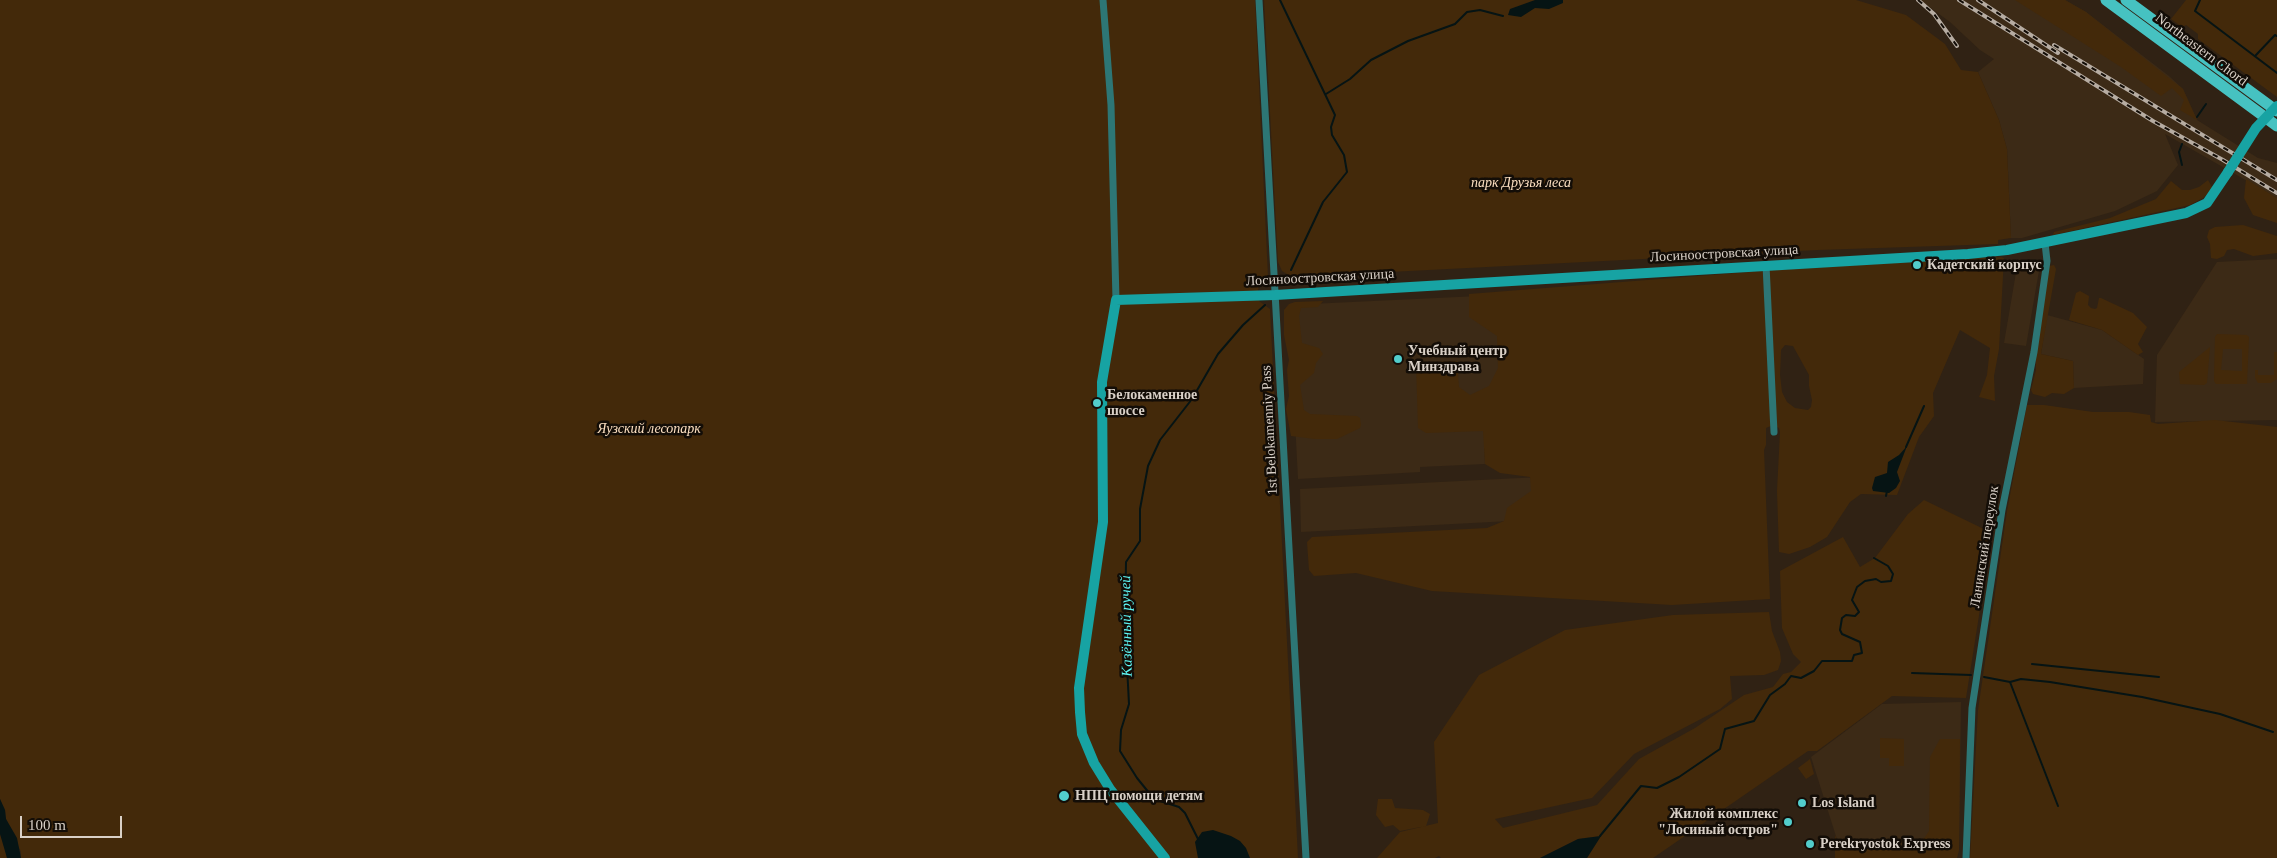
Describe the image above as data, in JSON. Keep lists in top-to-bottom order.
{
  "streets": {
    "main road": ["Northeastern Chord"],
    "street": ["Лосиноостровская улица", "1st Belokamenniy Pass", "Ланинский переулок"]
  },
  "crossings": [
    ["Лосиноостровская улица", "1st Belokamenniy Pass"],
    ["Лосиноостровская улица", "Ланинский переулок"]
  ],
  "water": ["Казённый ручей"],
  "parks": ["парк Друзья леса", "Яузский лесопарк"],
  "places": [
    "Кадетский корпус",
    "Учебный центр Минздрава",
    "Белокаменное шоссе",
    "НПЦ помощи детям",
    "Los Island",
    "Жилой комплекс \"Лосиный остров\"",
    "Perekryostok Express"
  ],
  "scale_bar": "100 m"
}
